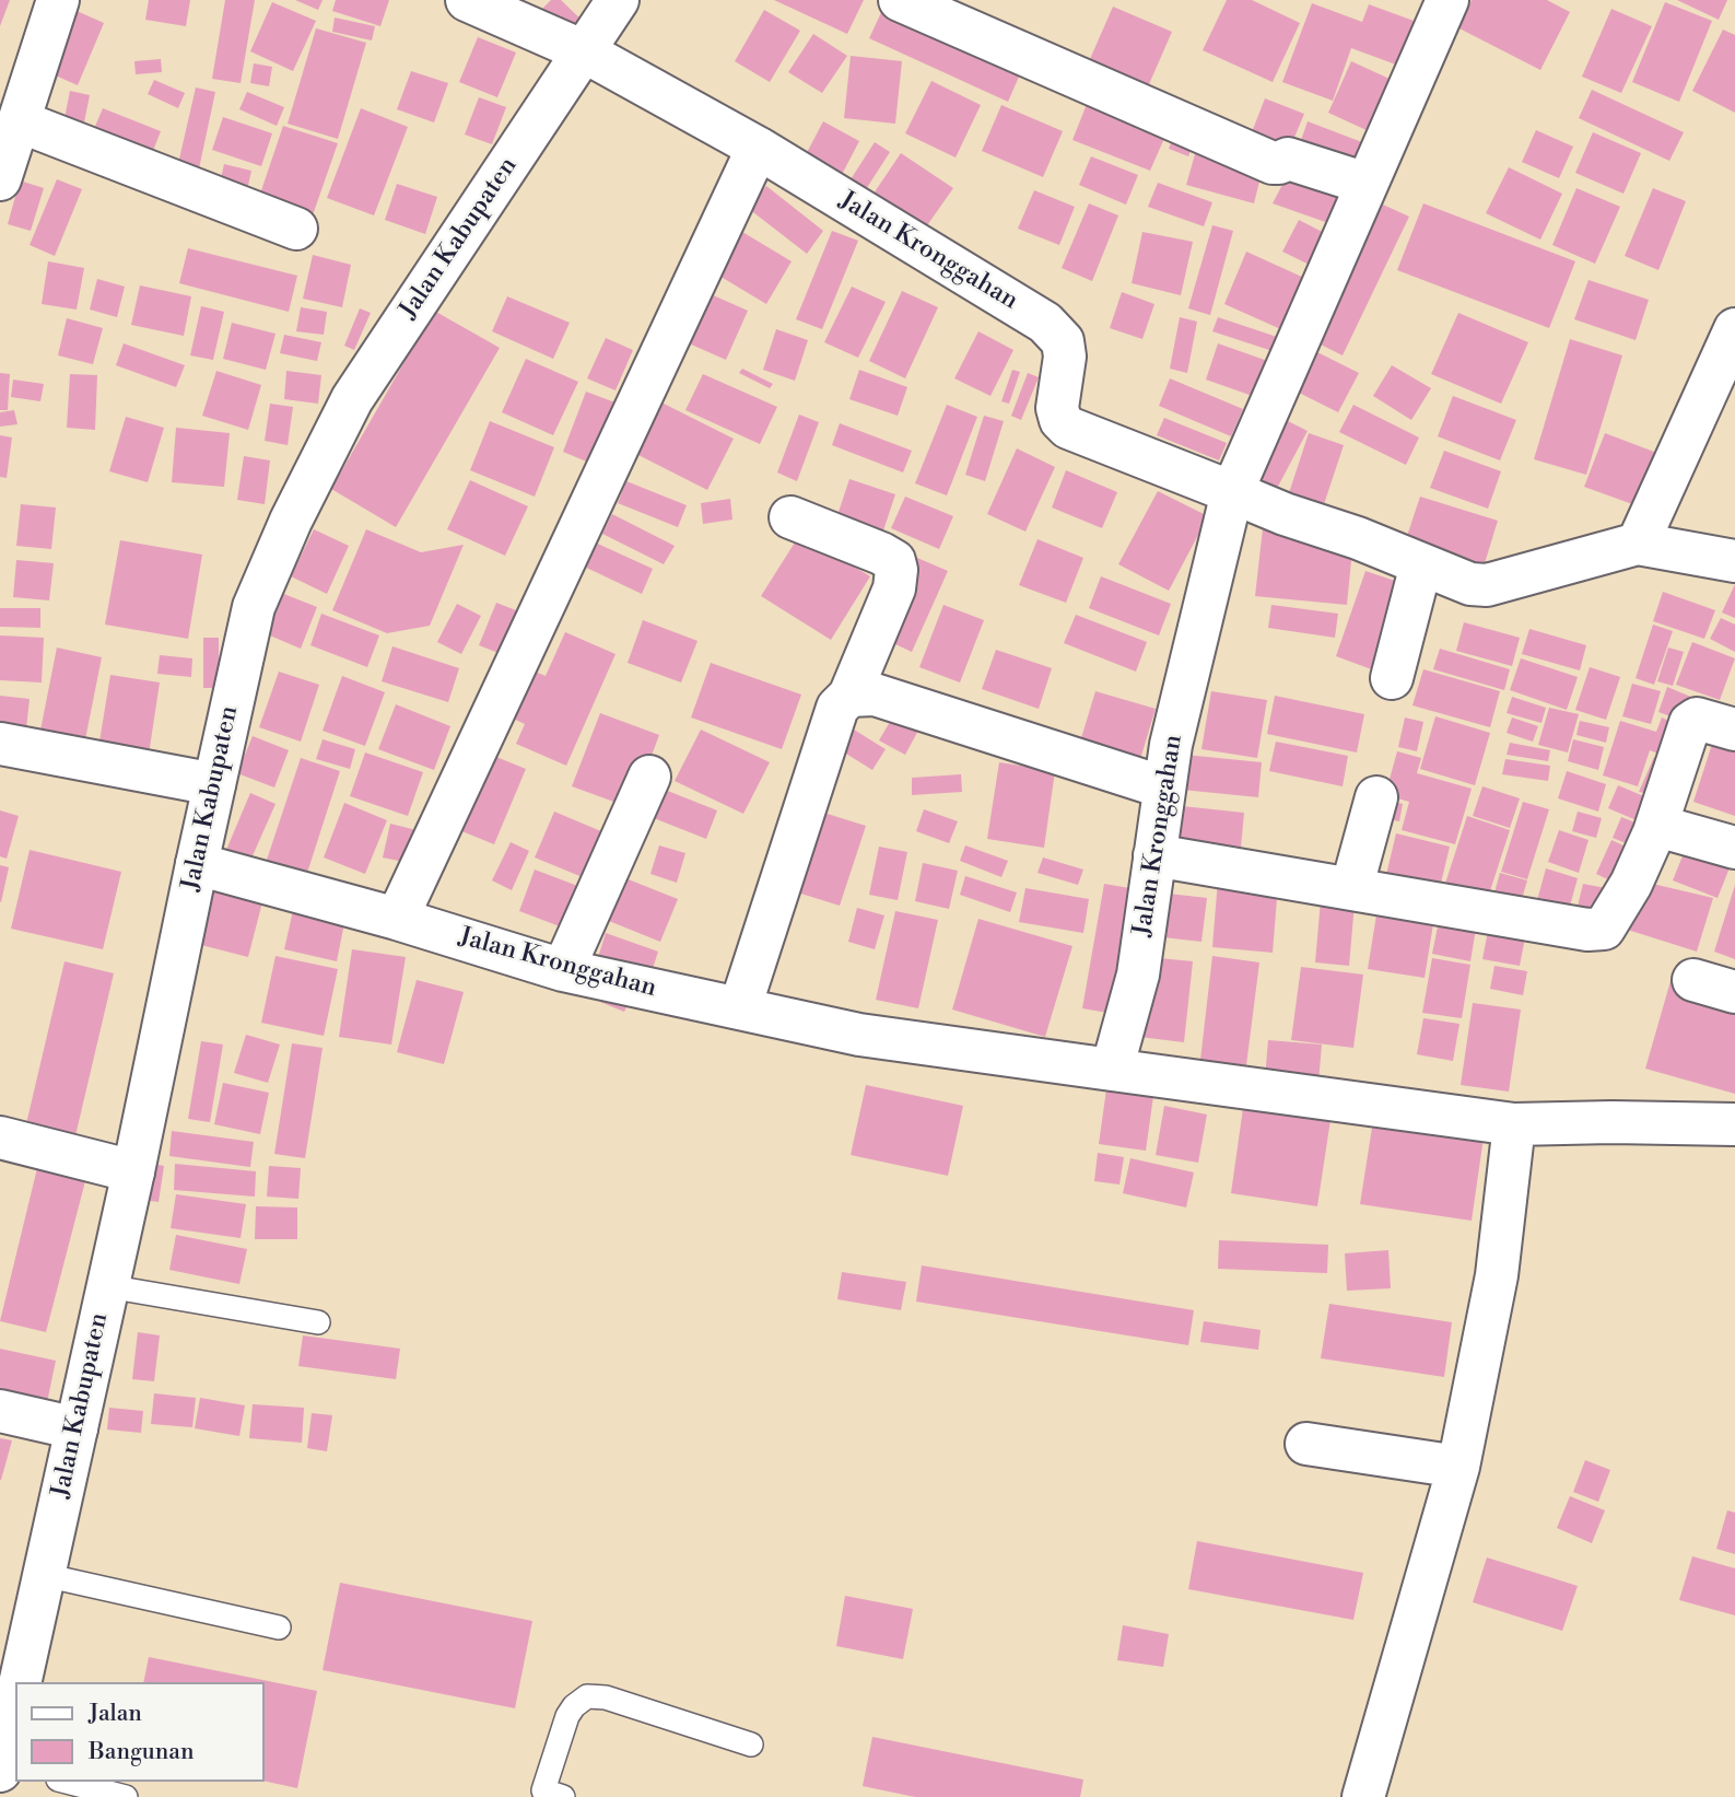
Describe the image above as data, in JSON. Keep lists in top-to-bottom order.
{
  "streets": {
    "street": ["Jalan Kabupaten", "Jalan Kronggahan"]
  },
  "crossings": [
    ["Jalan Kabupaten", "Jalan Kronggahan"]
  ],
  "legend": ["Jalan", "Bangunan"]
}
